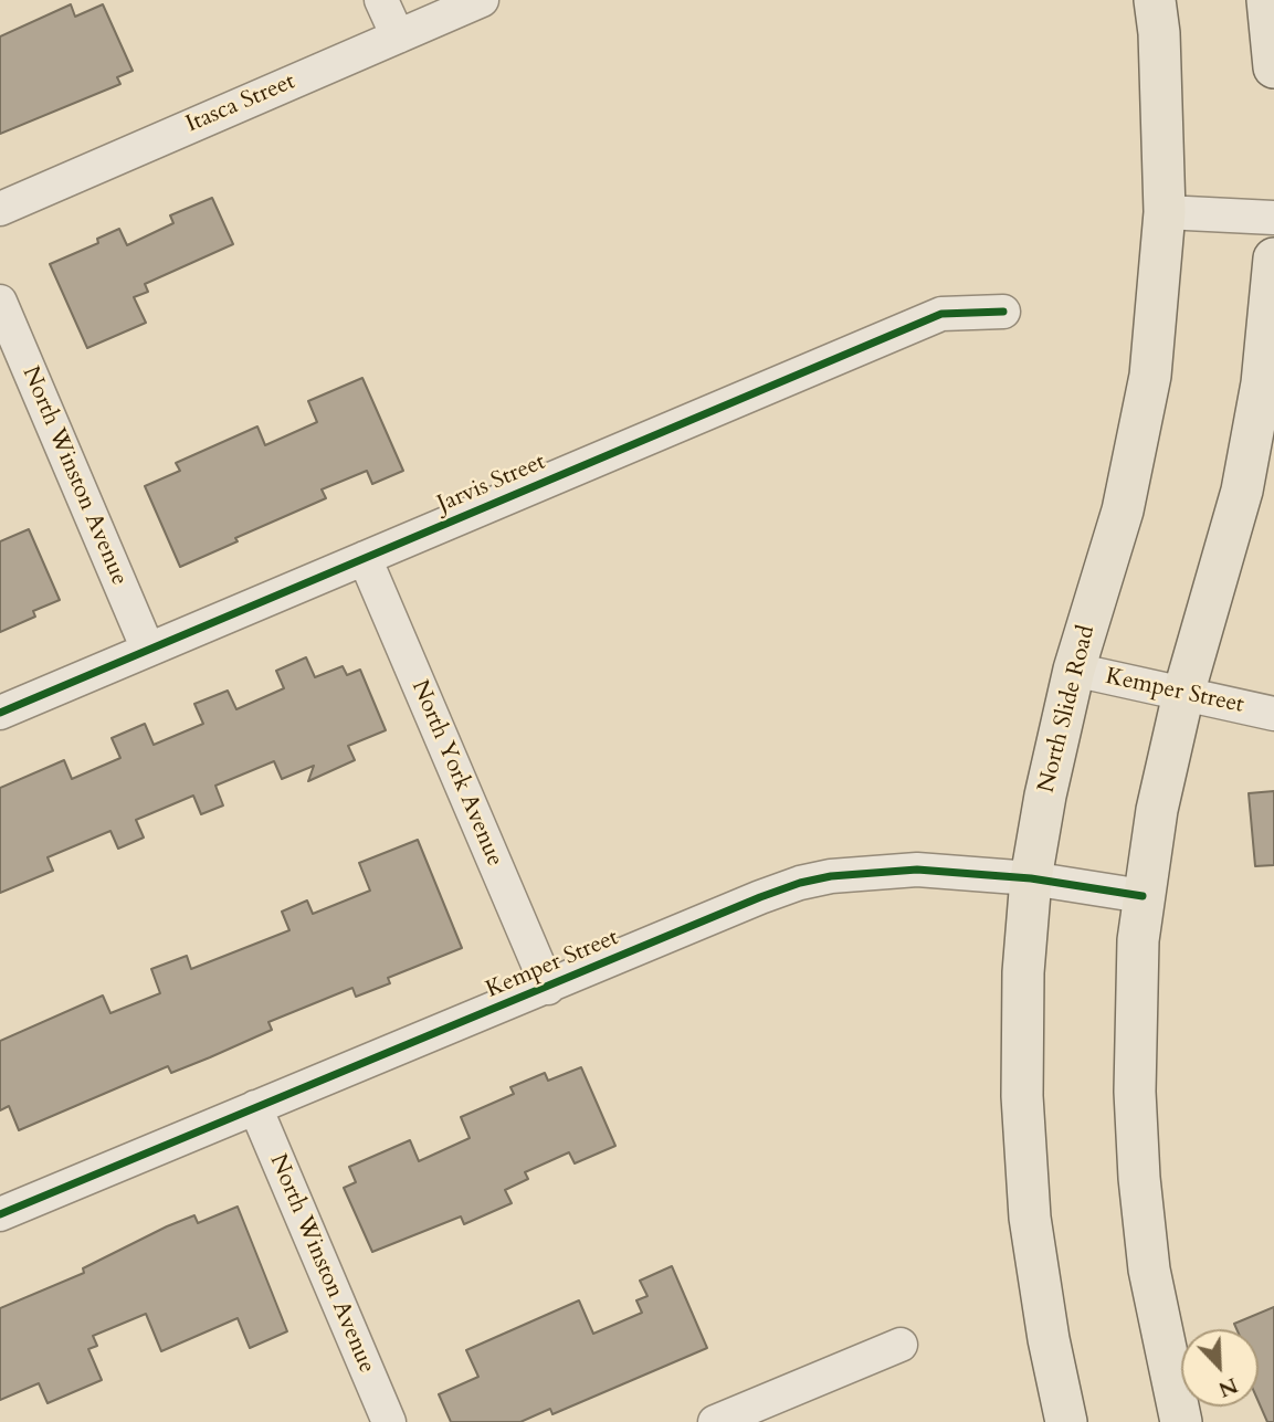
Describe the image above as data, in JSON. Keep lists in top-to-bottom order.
{
  "streets": {
    "main road": ["North Slide Road"],
    "street": [
      "Itasca Street",
      "North Winston Avenue",
      "Jarvis Street",
      "Kemper Street",
      "North York Avenue"
    ]
  },
  "crossings": [
    ["North Winston Avenue", "Jarvis Street"],
    ["North Winston Avenue", "Kemper Street"],
    ["Jarvis Street", "North York Avenue"],
    ["Kemper Street", "North Slide Road"],
    ["Kemper Street", "North York Avenue"]
  ],
  "north": "bottom right"
}
